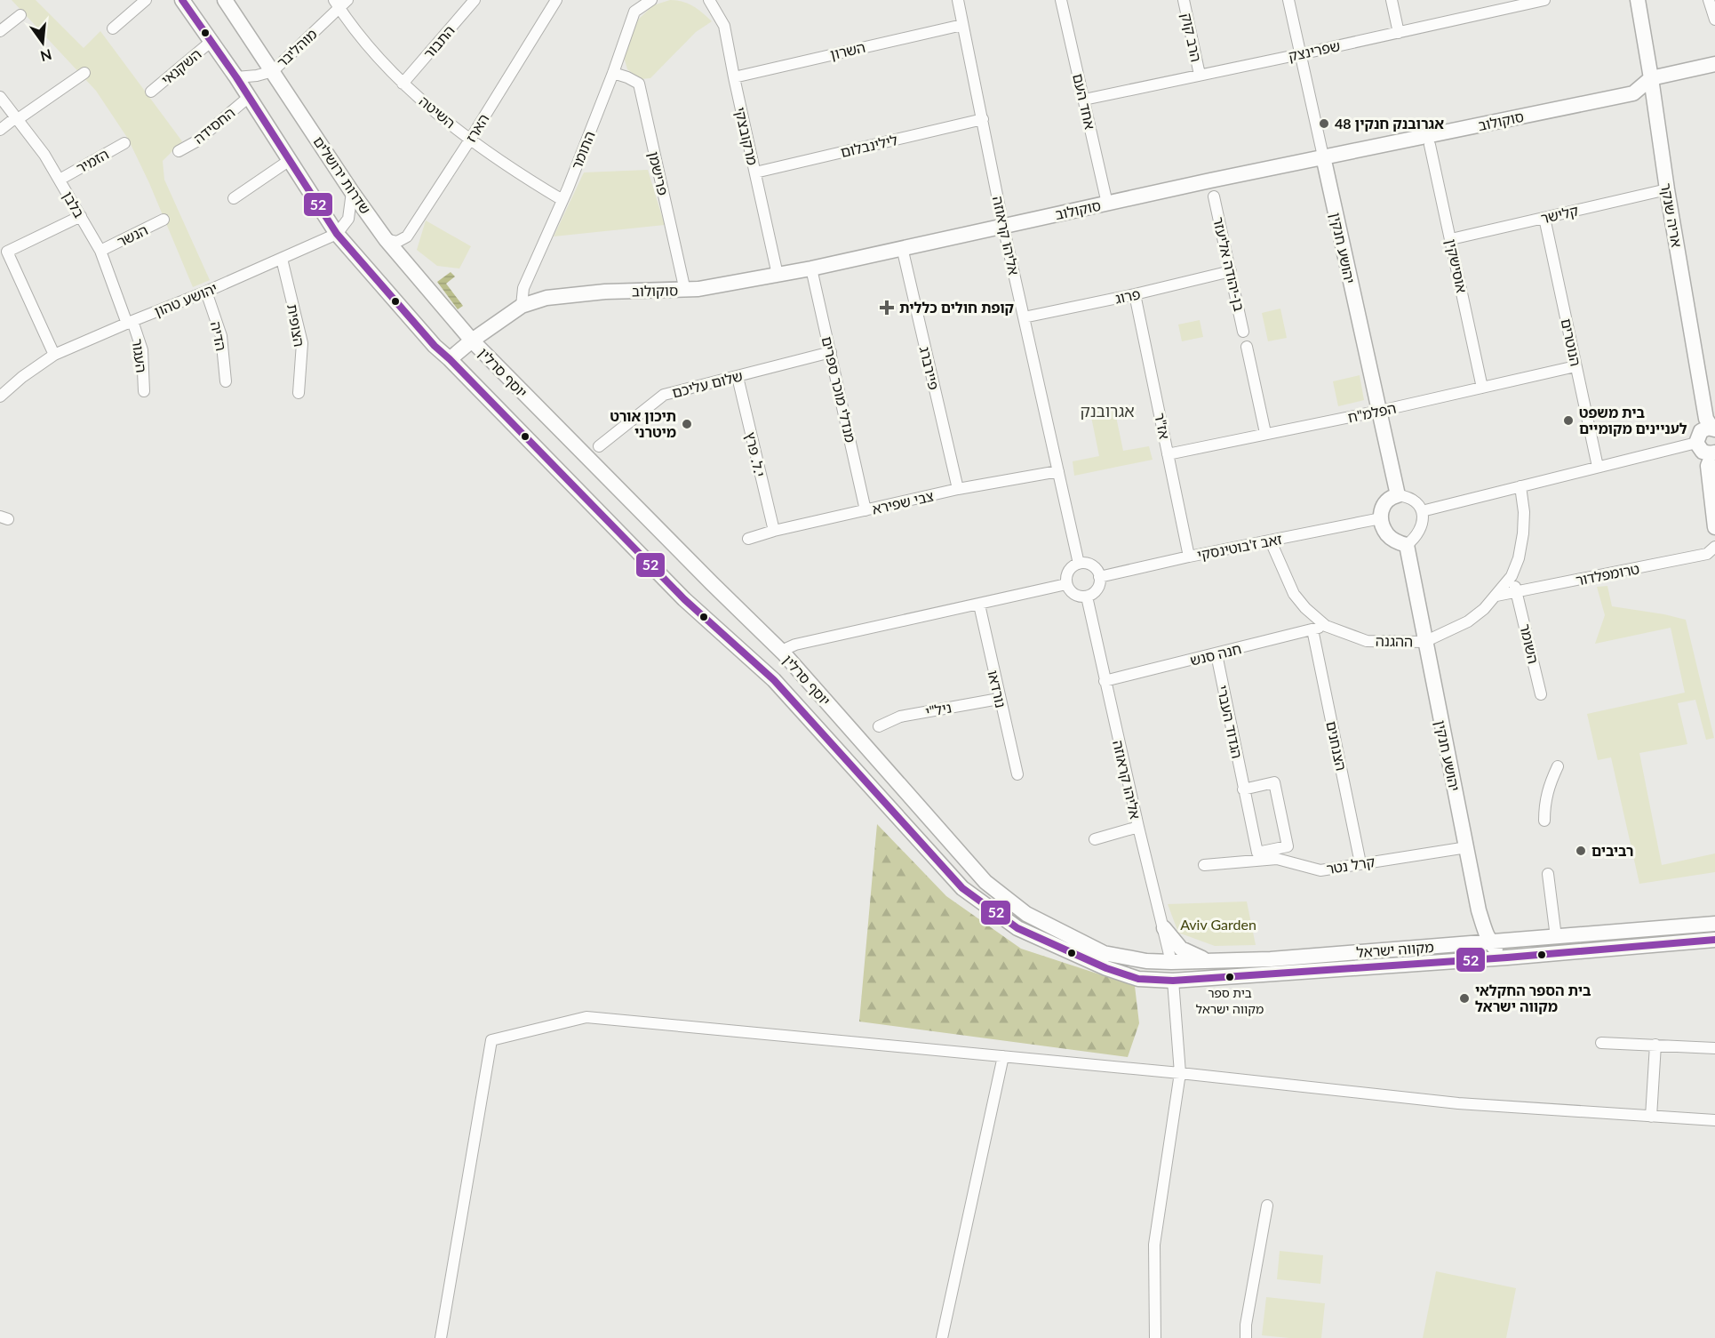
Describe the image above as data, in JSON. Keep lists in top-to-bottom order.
{
  "streets": {
    "main road": [
      "סוקולוב",
      "שדרות ירושלים",
      "אריה שנקר",
      "יהושע חנקין",
      "יוסף סרלין",
      "מקווה ישראל"
    ],
    "street": [
      "הרב קוק",
      "התבור",
      "מוהליבר",
      "השרון",
      "שפרינצק",
      "השקנאי",
      "אחד העם",
      "השיטה",
      "החסידה",
      "הארז",
      "מרקובצקי",
      "לילינבלום",
      "התומר",
      "הזמיר",
      "פרישמן",
      "בלבן",
      "קלישר",
      "הנשר",
      "אליהו קראוזה",
      "בן-יהודה אליעזר",
      "אוסישקין",
      "פרוג",
      "יהושע טהון",
      "הצופית",
      "הדיה",
      "הנוטרים",
      "העגור",
      "פיירברג",
      "שלום עליכם",
      "מנדלי מוכר ספרים",
      "הפלמ\"ח",
      "אז\"ר",
      "י.ל. פרץ",
      "צבי שפירא",
      "זאב ז'בוטינסקי",
      "טרומפלדור",
      "ההגנה",
      "השומר",
      "חנה סנש",
      "נורדאו",
      "ניל\"י",
      "הגדוד העברי",
      "הצנחנים",
      "קרל נטר"
    ]
  },
  "crossings": [
    ["הרב קוק", "שפרינצק"],
    ["התבור", "השיטה"],
    ["מוהליבר", "השיטה"],
    ["מוהליבר", "שדרות ירושלים"],
    ["השרון", "מרקובצקי"],
    ["השרון", "אליהו קראוזה"],
    ["שפרינצק", "אחד העם"],
    ["שפרינצק", "יהושע חנקין"],
    ["אחד העם", "סוקולוב"],
    ["השיטה", "הארז"],
    ["השיטה", "התומר"],
    ["סוקולוב", "מרקובצקי"],
    ["סוקולוב", "התומר"],
    ["סוקולוב", "פרישמן"],
    ["סוקולוב", "שדרות ירושלים"],
    ["סוקולוב", "אריה שנקר"],
    ["סוקולוב", "אליהו קראוזה"],
    ["סוקולוב", "יהושע חנקין"],
    ["סוקולוב", "פיירברג"],
    ["סוקולוב", "יוסף סרלין"],
    ["סוקולוב", "מנדלי מוכר ספרים"],
    ["הארז", "שדרות ירושלים"],
    ["מרקובצקי", "לילינבלום"],
    ["לילינבלום", "אליהו קראוזה"],
    ["התומר", "פרישמן"],
    ["הזמיר", "בלבן"],
    ["שדרות ירושלים", "יוסף סרלין"],
    ["בלבן", "הנשר"],
    ["בלבן", "יהושע טהון"],
    ["בלבן", "העגור"],
    ["קלישר", "אריה שנקר"],
    ["קלישר", "אוסישקין"],
    ["קלישר", "הנוטרים"],
    ["אליהו קראוזה", "פרוג"],
    ["אליהו קראוזה", "יוסף סרלין"],
    ["אליהו קראוזה", "צבי שפירא"],
    ["אליהו קראוזה", "זאב ז'בוטינסקי"],
    ["אליהו קראוזה", "חנה סנש"],
    ["אליהו קראוזה", "מקווה ישראל"],
    ["יהושע חנקין", "הפלמ\"ח"],
    ["יהושע חנקין", "זאב ז'בוטינסקי"],
    ["יהושע חנקין", "ההגנה"],
    ["יהושע חנקין", "קרל נטר"],
    ["יהושע חנקין", "מקווה ישראל"],
    ["בן-יהודה אליעזר", "פרוג"],
    ["אוסישקין", "הפלמ\"ח"],
    ["פרוג", "אז\"ר"],
    ["יהושע טהון", "הצופית"],
    ["יהושע טהון", "הדיה"],
    ["יהושע טהון", "העגור"],
    ["הנוטרים", "הפלמ\"ח"],
    ["פיירברג", "צבי שפירא"],
    ["יוסף סרלין", "מקווה ישראל"],
    ["שלום עליכם", "מנדלי מוכר ספרים"],
    ["שלום עליכם", "י.ל. פרץ"],
    ["מנדלי מוכר ספרים", "צבי שפירא"],
    ["הפלמ\"ח", "אז\"ר"],
    ["אז\"ר", "זאב ז'בוטינסקי"],
    ["י.ל. פרץ", "צבי שפירא"],
    ["זאב ז'בוטינסקי", "ההגנה"],
    ["טרומפלדור", "ההגנה"],
    ["טרומפלדור", "השומר"],
    ["ההגנה", "חנה סנש"],
    ["חנה סנש", "הגדוד העברי"],
    ["חנה סנש", "הצנחנים"],
    ["נורדאו", "ניל\"י"],
    ["הצנחנים", "קרל נטר"]
  ],
  "districts": ["אגרובנק"],
  "parks": ["Aviv Garden"],
  "places": {
    "other": [
      "אגרובנק חנקין 48",
      "בית משפט לעניינים מקומיים",
      "תיכון אורט מיטרני",
      "רביבים",
      "בית ספר מקווה ישראל",
      "בית הספר החקלאי מקווה ישראל"
    ],
    "health": ["קופת חולים כללית"]
  },
  "lines": ["transit line 52"],
  "north": "bottom"
}
